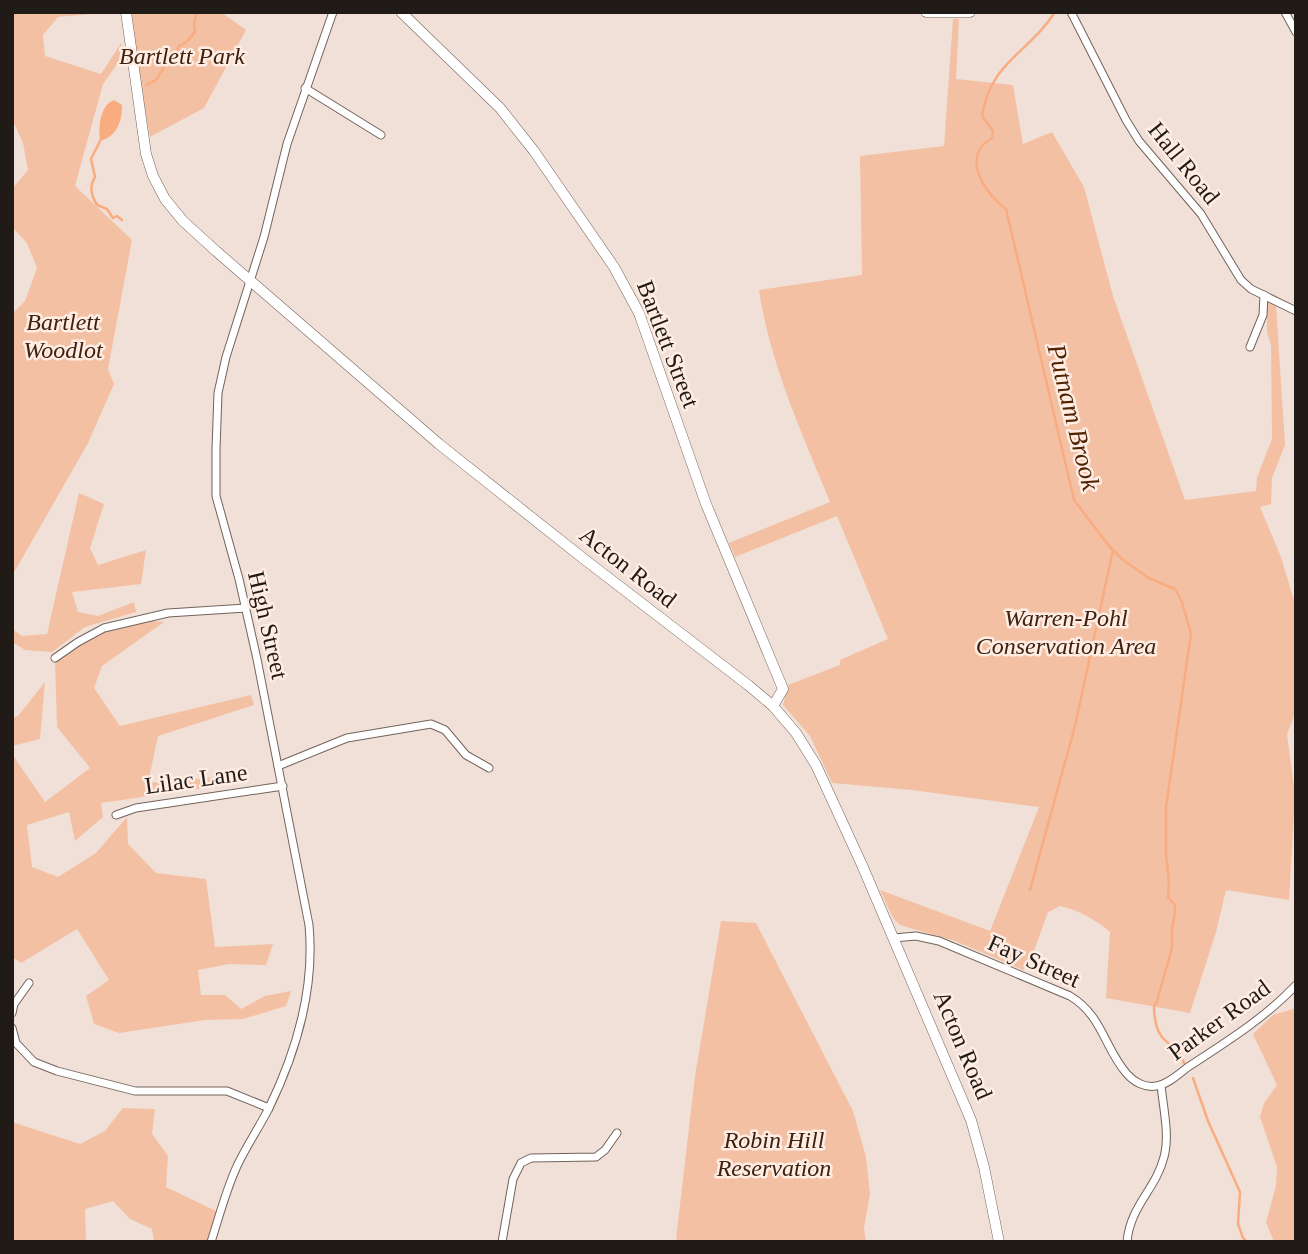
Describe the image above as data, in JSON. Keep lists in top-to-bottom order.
{
  "streets": {
    "main road": ["Bartlett Street", "Acton Road"],
    "street": [
      "Hall Road",
      "High Street",
      "Lilac Lane",
      "Fay Street",
      "Parker Road"
    ]
  },
  "crossings": [
    ["Bartlett Street", "Acton Road"],
    ["Acton Road", "High Street"],
    ["Acton Road", "Fay Street"],
    ["High Street", "Lilac Lane"],
    ["Fay Street", "Parker Road"]
  ],
  "water": ["Putnam Brook"],
  "parks": [
    "Bartlett Park",
    "Bartlett Woodlot",
    "Warren-Pohl Conservation Area",
    "Robin Hill Reservation"
  ]
}
